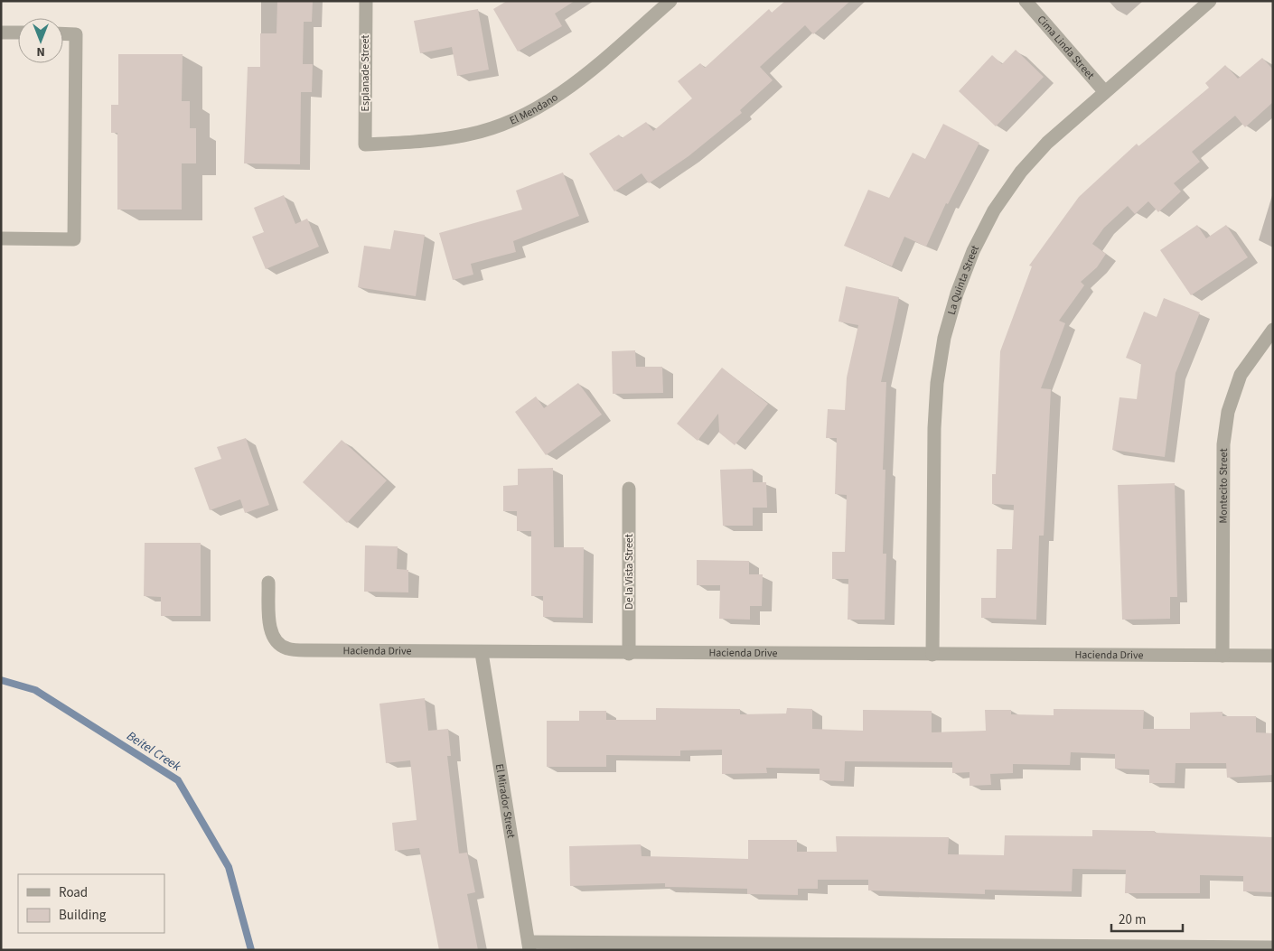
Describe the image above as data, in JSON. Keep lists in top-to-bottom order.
{
  "streets": {
    "street": [
      "Cima Linda Street",
      "Esplanade Street",
      "El Mendano",
      "La Quinta Street",
      "Montecito Street",
      "De la Vista Street",
      "Hacienda Drive",
      "El Mirador Street"
    ]
  },
  "crossings": [
    ["Cima Linda Street", "La Quinta Street"],
    ["Esplanade Street", "El Mendano"],
    ["La Quinta Street", "Hacienda Drive"],
    ["Montecito Street", "Hacienda Drive"],
    ["De la Vista Street", "Hacienda Drive"],
    ["Hacienda Drive", "El Mirador Street"]
  ],
  "water": ["Beitel Creek"],
  "legend": ["Road", "Building"],
  "scale_bar": "20 m",
  "north": "bottom"
}
